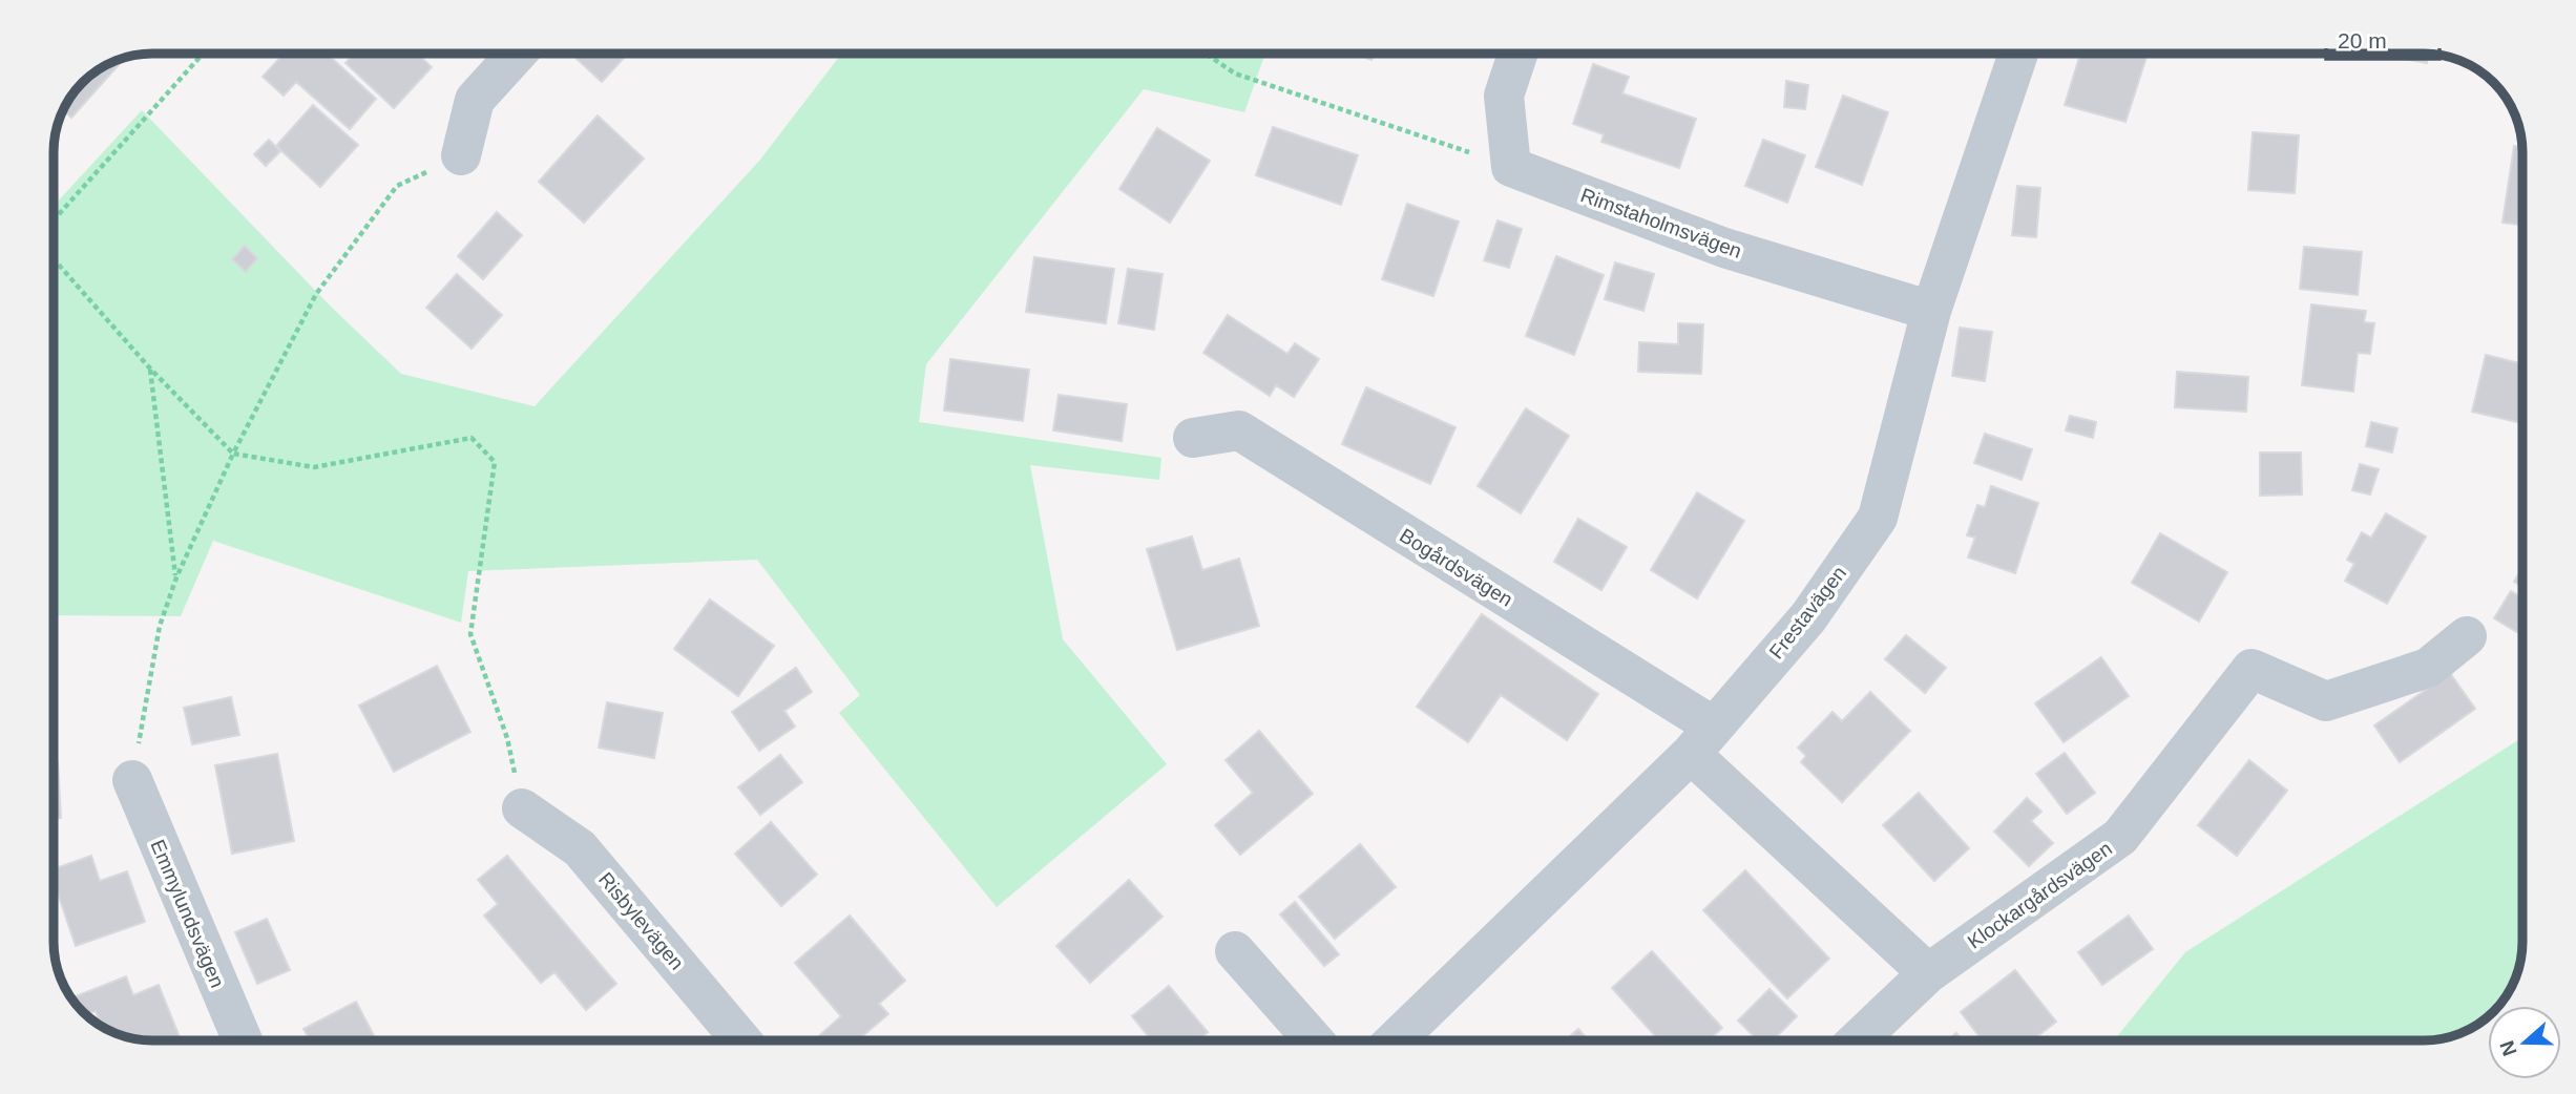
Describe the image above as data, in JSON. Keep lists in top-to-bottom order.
{
  "streets": {
    "street": [
      "Rimstaholmsvägen",
      "Bogårdsvägen",
      "Frestavägen",
      "Klockargårdsvägen",
      "Emmylundsvägen",
      "Risbylevägen"
    ]
  },
  "crossings": [
    ["Rimstaholmsvägen", "Frestavägen"],
    ["Bogårdsvägen", "Frestavägen"]
  ],
  "scale_bar": "20 m",
  "north": "left"
}
